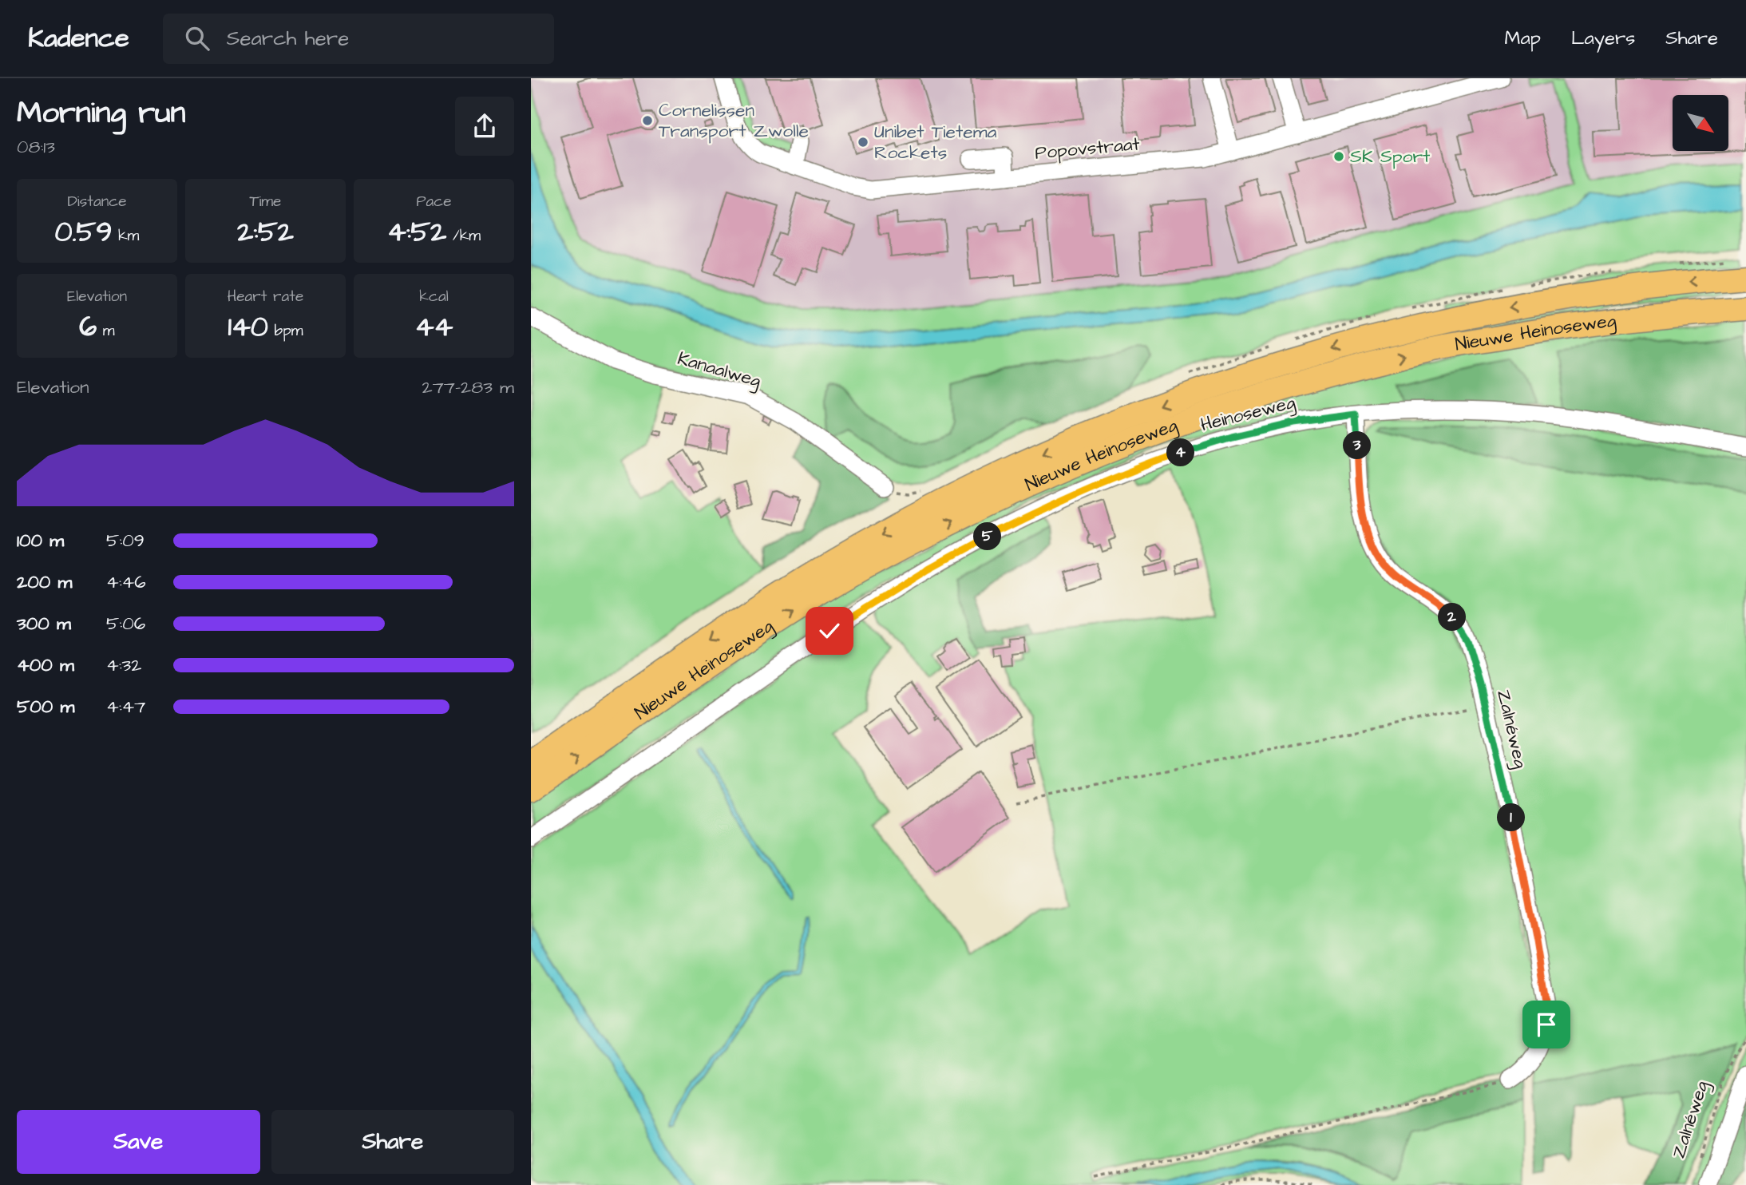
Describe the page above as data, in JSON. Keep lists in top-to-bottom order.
{
  "streets": {
    "highway": ["Nieuwe Heinoseweg"],
    "street": [
      "Popovstraat",
      "Kanaalweg",
      "Heinoseweg",
      "Zalnéweg"
    ]
  },
  "crossings": [
    ["Heinoseweg", "Zalnéweg"]
  ],
  "places": ["Cornelissen Transport Zwolle", "Unibet Tietema Rockets", "SK Sport"],
  "north": "bottom right",
  "page": {
    "header": "Kadence",
    "search": "Search here",
    "nav": ["Map", "Layers", "Share"],
    "heading": ["Morning run", "08:13"],
    "stats": [
      ["Distance", "0.59 km"],
      ["Time", "2:52"],
      ["Pace", "4:52 /km"],
      ["Elevation", "6 m"],
      ["Heart rate", "140 bpm"],
      ["kcal", "44"]
    ],
    "chart": ["Elevation", "277–283 m"],
    "pins": [
      "3",
      "4",
      "5",
      "2",
      "1"
    ],
    "list": [
      {
        "name": "100 m",
        "note": "5:09"
      },
      {
        "name": "200 m",
        "note": "4:46"
      },
      {
        "name": "300 m",
        "note": "5:06"
      },
      {
        "name": "400 m",
        "note": "4:32"
      },
      {
        "name": "500 m",
        "note": "4:47"
      }
    ],
    "buttons": ["Save", "Share"]
  }
}
